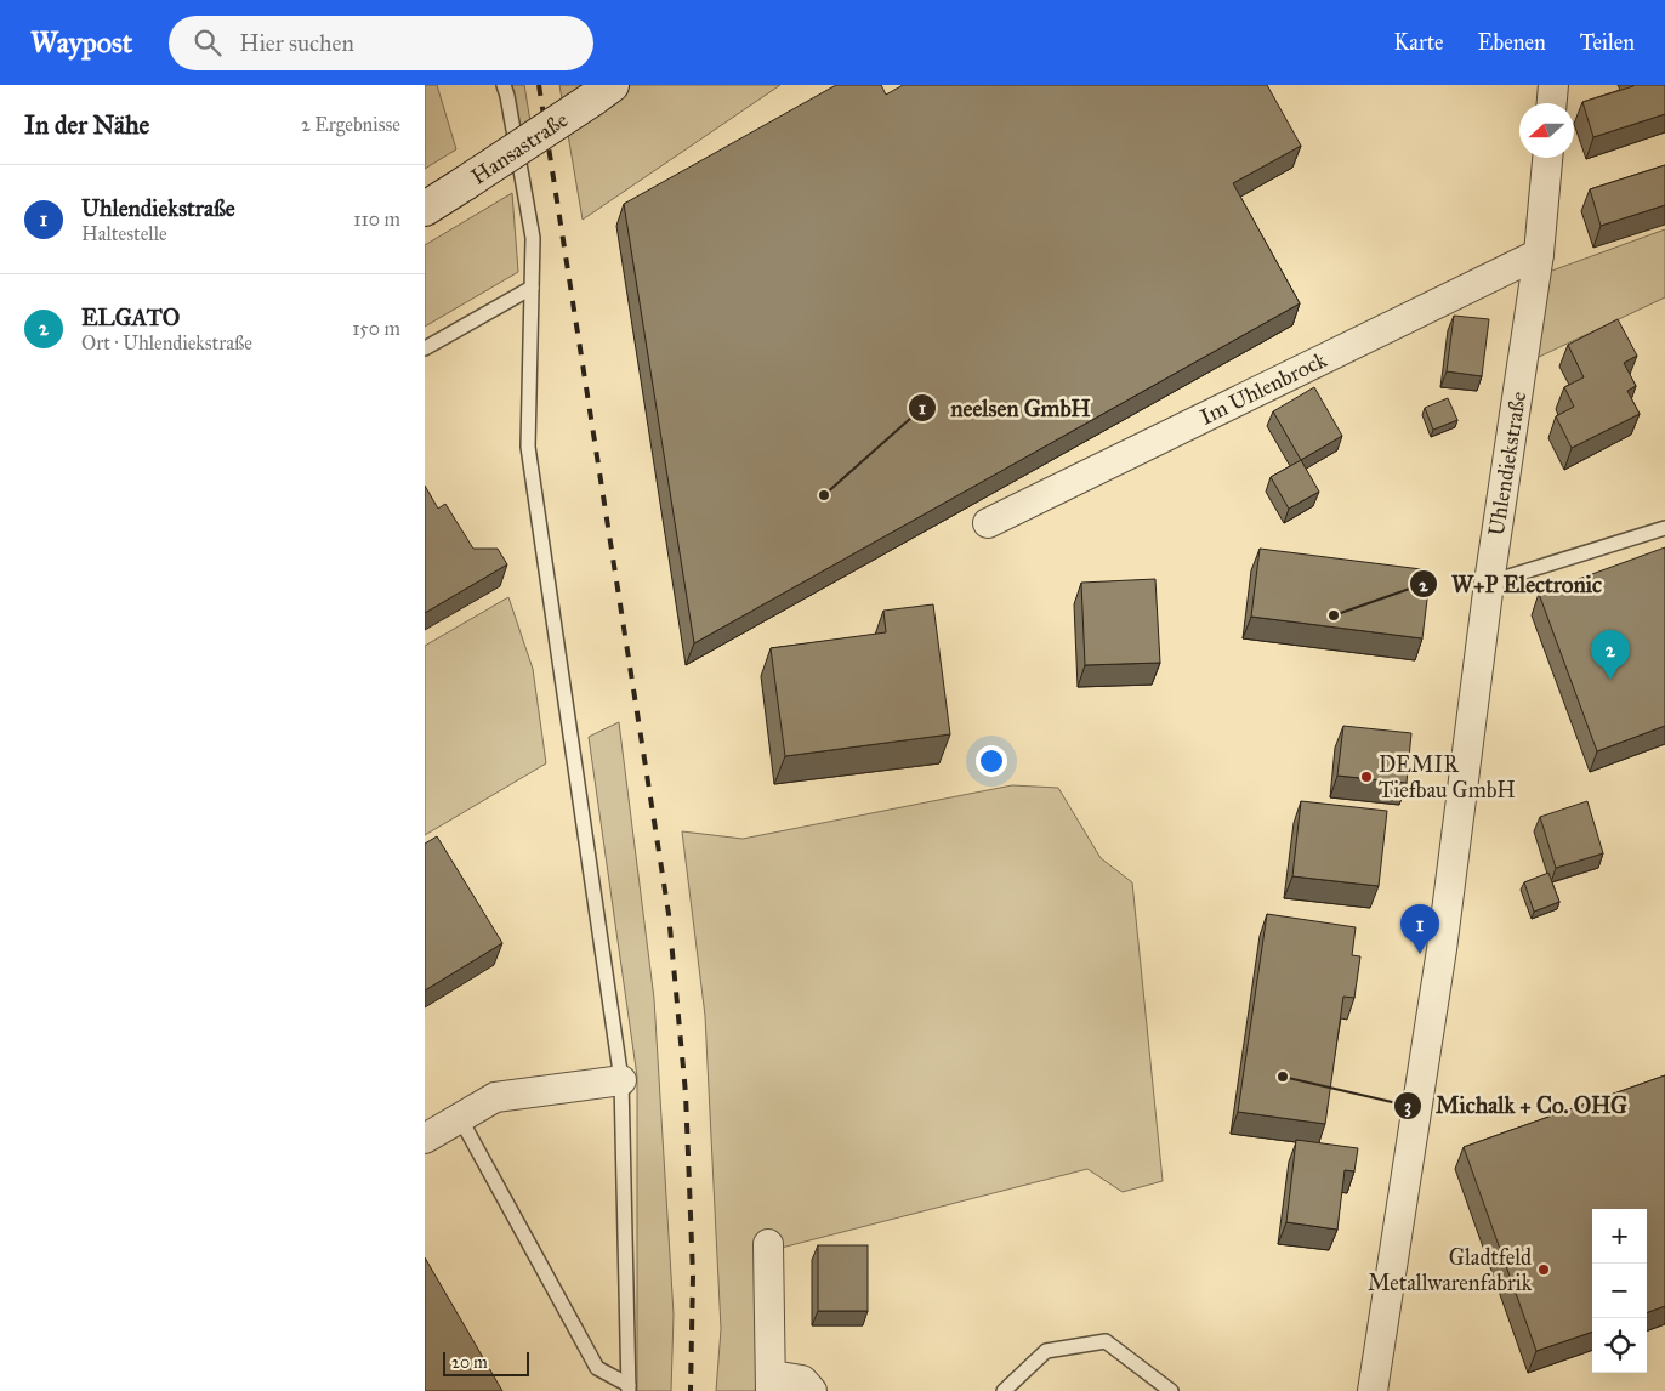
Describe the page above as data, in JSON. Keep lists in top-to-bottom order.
{
  "streets": {
    "main road": ["Hansastraße"],
    "street": ["Im Uhlenbrock", "Uhlendiekstraße"]
  },
  "crossings": [
    ["Im Uhlenbrock", "Uhlendiekstraße"]
  ],
  "places": [
    "neelsen GmbH",
    "W+P Electronic",
    "DEMIR Tiefbau GmbH",
    "Michalk + Co. OHG",
    "Gladtfeld Metallwarenfabrik"
  ],
  "scale_bar": "20 m",
  "north": "left",
  "page": {
    "header": "Waypost",
    "search": "Hier suchen",
    "nav": ["Karte", "Ebenen", "Teilen"],
    "heading": ["In der Nähe", "2 Ergebnisse"],
    "list": [
      {
        "mark": "1",
        "name": "Uhlendiekstraße",
        "note": "Haltestelle",
        "value": "110 m"
      },
      {
        "mark": "2",
        "name": "ELGATO",
        "note": "Ort · Uhlendiekstraße",
        "value": "150 m"
      }
    ],
    "pins": ["2", "1"],
    "map_buttons": ["+", "−"],
    "scale": "20 m"
  }
}
